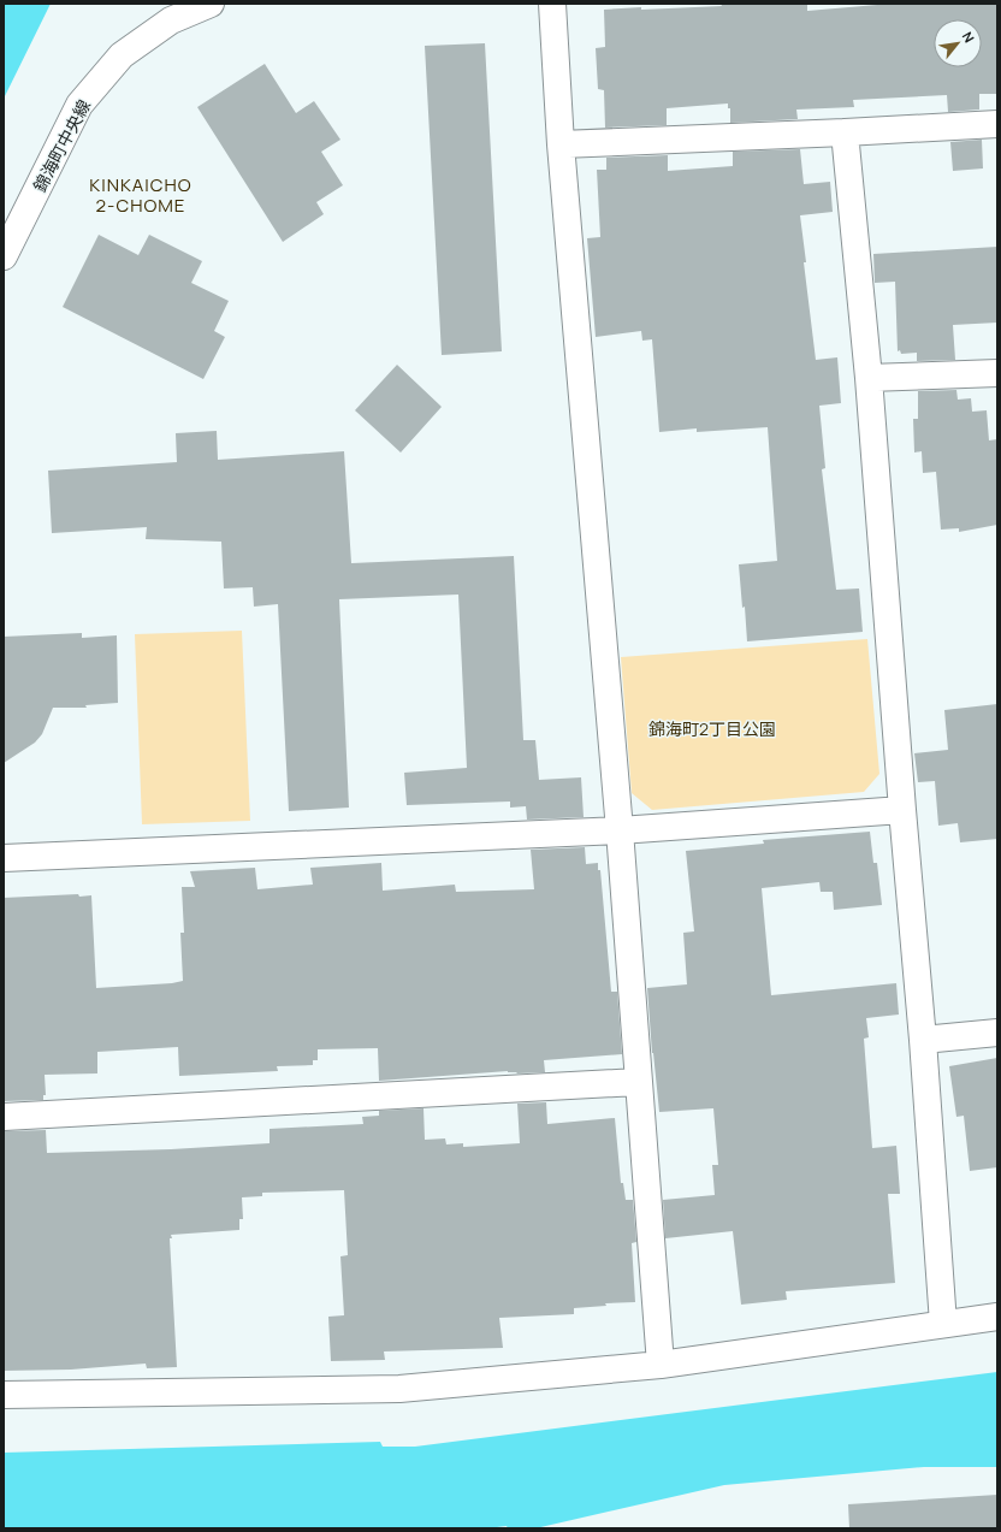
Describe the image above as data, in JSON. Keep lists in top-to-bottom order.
{
  "streets": {
    "street": ["錦海町中央線"]
  },
  "districts": ["KINKAICHO 2-CHOME"],
  "parks": ["錦海町2丁目公園"],
  "north": "top right"
}
